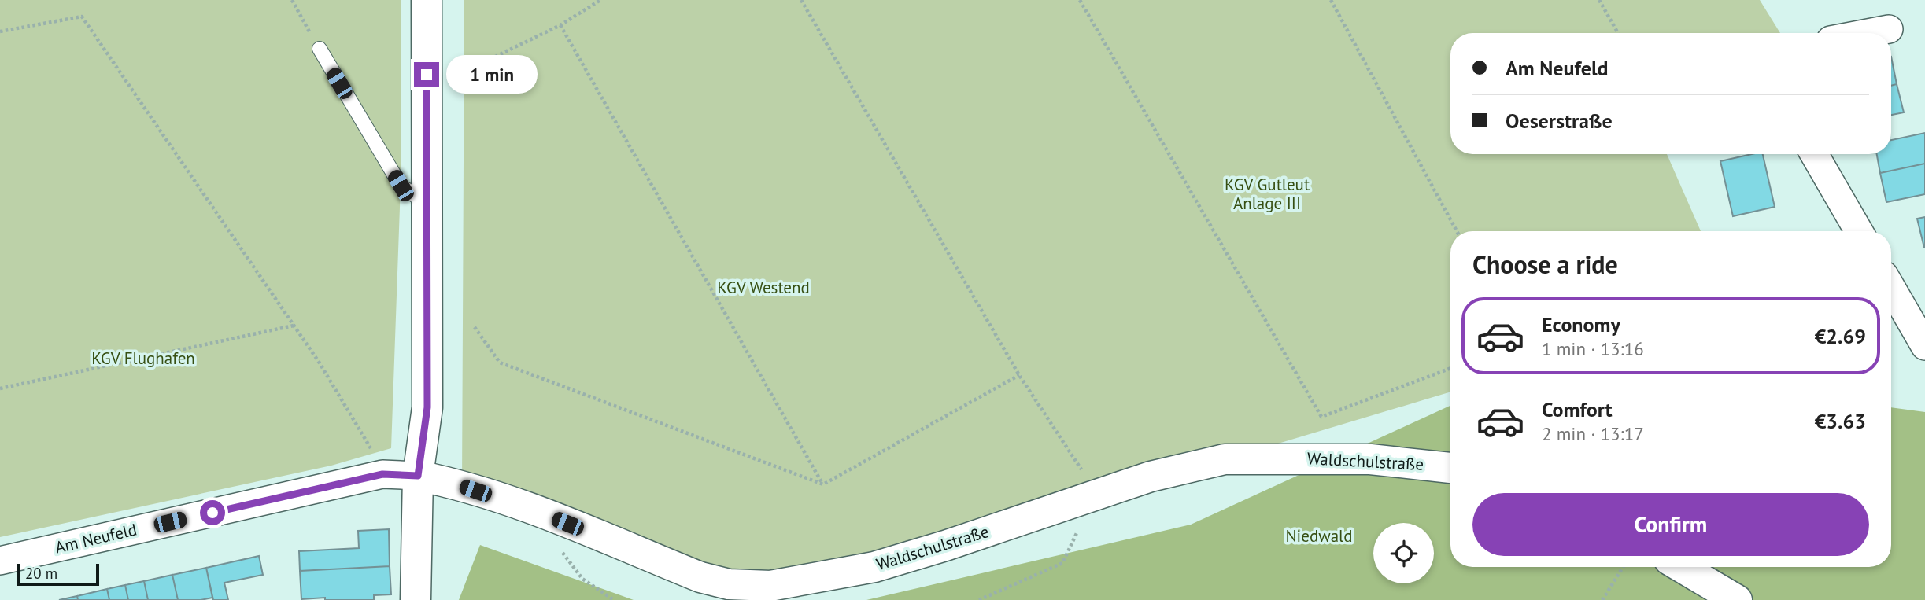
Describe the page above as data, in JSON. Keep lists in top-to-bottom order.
{
  "streets": {
    "street": ["Waldschulstraße", "Am Neufeld"]
  },
  "crossings": [
    ["Waldschulstraße", "Am Neufeld"]
  ],
  "parks": [
    "KGV Gutleut Anlage III",
    "KGV Westend",
    "KGV Flughafen",
    "Niedwald"
  ],
  "scale_bar": "20 m",
  "page": {
    "banner": ["Am Neufeld", "Oeserstraße"],
    "bubble": "1 min",
    "heading": "Choose a ride",
    "list": [
      {
        "name": "Economy",
        "note": "1 min · 13:16",
        "value": "€2.69"
      },
      {
        "name": "Comfort",
        "note": "2 min · 13:17",
        "value": "€3.63"
      }
    ],
    "buttons": "Confirm",
    "scale": "20 m"
  }
}
